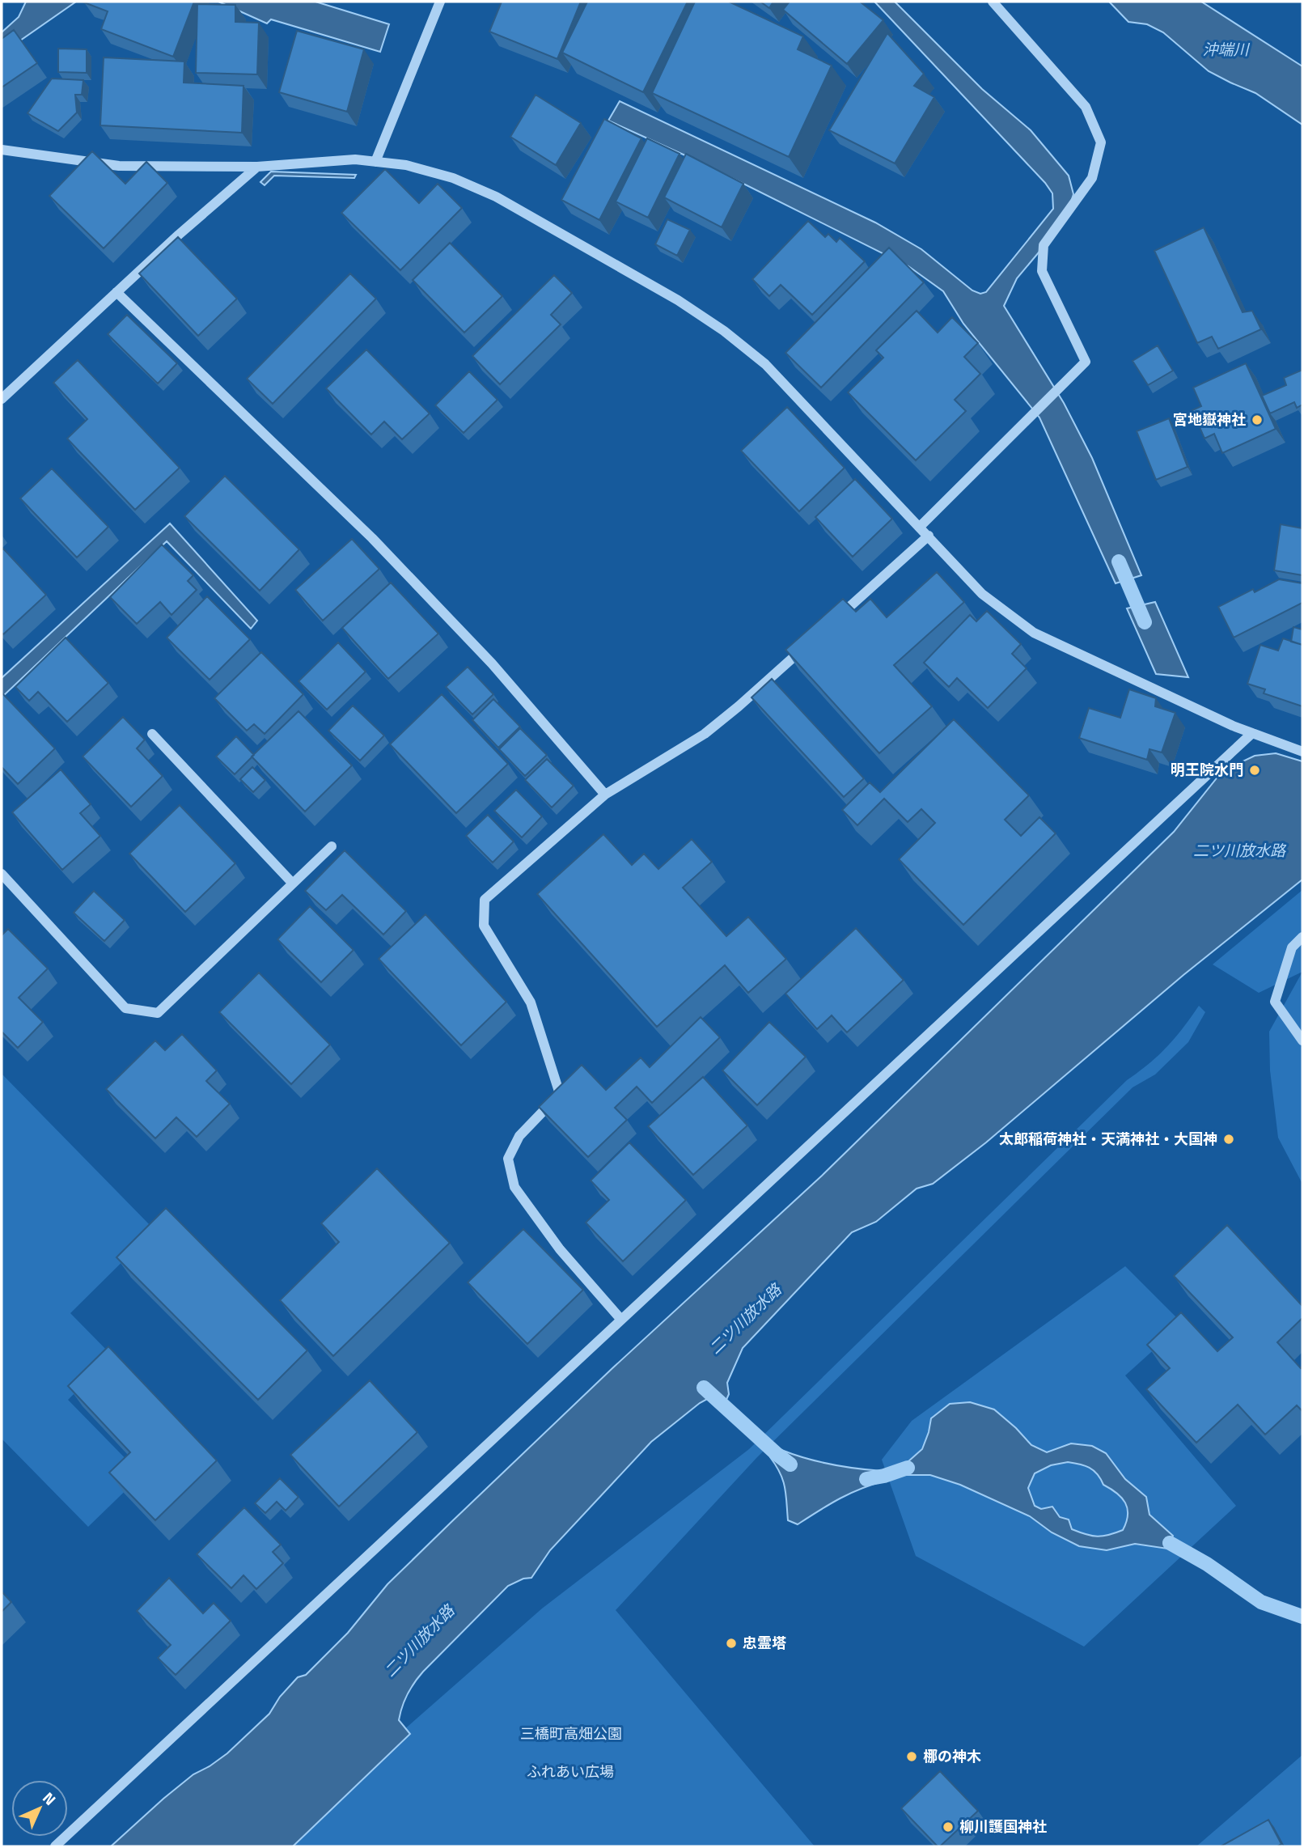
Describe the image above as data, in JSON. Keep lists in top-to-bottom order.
{
  "water": ["沖端川", "二ツ川放水路"],
  "parks": ["三橋町高畑公園", "ふれあい広場"],
  "places": [
    "宮地嶽神社",
    "明王院水門",
    "太郎稲荷神社・天満神社・大国神",
    "忠霊塔",
    "梛の神木",
    "柳川護国神社"
  ],
  "north": "top right"
}
